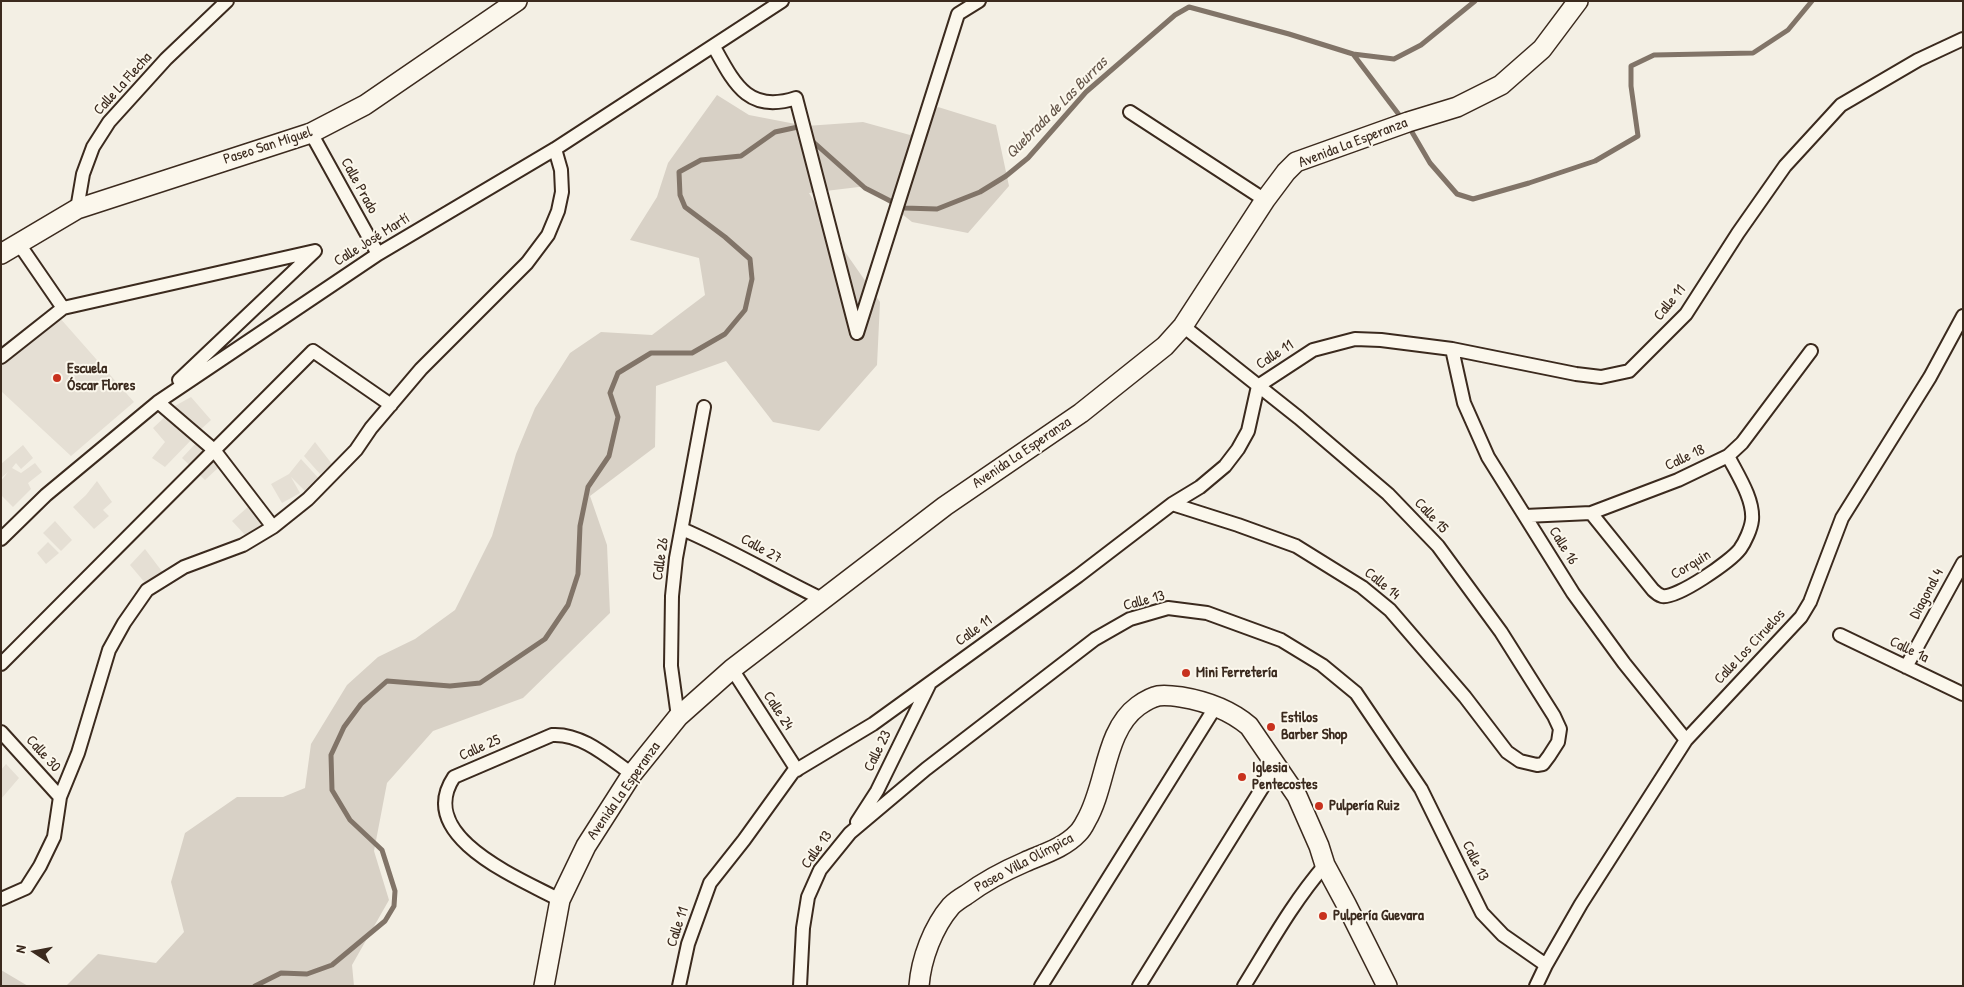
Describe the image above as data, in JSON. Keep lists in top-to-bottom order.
{
  "streets": {
    "street": [
      "Calle La Flecha",
      "Avenida La Esperanza",
      "Paseo San Miguel",
      "Calle Prado",
      "Calle José Martí",
      "Calle 11",
      "Calle 18",
      "Calle 15",
      "Calle 16",
      "Calle 27",
      "Calle 26",
      "Corquin",
      "Calle 14",
      "Diagonal 4",
      "Calle 13",
      "Calle Los Ciruelos",
      "Calle 1a",
      "Calle 24",
      "Calle 25",
      "Calle 23",
      "Calle 30",
      "Paseo Villa Olímpica"
    ]
  },
  "crossings": [
    ["Calle La Flecha", "Paseo San Miguel"],
    ["Avenida La Esperanza", "Calle 15"],
    ["Avenida La Esperanza", "Calle 27"],
    ["Avenida La Esperanza", "Calle 26"],
    ["Avenida La Esperanza", "Calle 24"],
    ["Avenida La Esperanza", "Calle 25"],
    ["Paseo San Miguel", "Calle Prado"],
    ["Calle Prado", "Calle José Martí"],
    ["Calle 11", "Calle 15"],
    ["Calle 11", "Calle 16"],
    ["Calle 11", "Calle 14"],
    ["Calle 11", "Calle 24"],
    ["Calle 11", "Calle 23"],
    ["Calle 18", "Calle 16"],
    ["Calle 18", "Corquin"],
    ["Calle 15", "Calle 14"],
    ["Calle 16", "Calle Los Ciruelos"],
    ["Calle 27", "Calle 26"],
    ["Diagonal 4", "Calle 1a"],
    ["Calle 13", "Calle Los Ciruelos"],
    ["Calle 13", "Calle 23"]
  ],
  "water": ["Quebrada de Las Burras"],
  "places": [
    "Escuela Óscar Flores",
    "Mini Ferretería",
    "Estilos Barber Shop",
    "Iglesia Pentecostes",
    "Pulpería Ruiz",
    "Pulpería Guevara"
  ],
  "north": "left"
}
